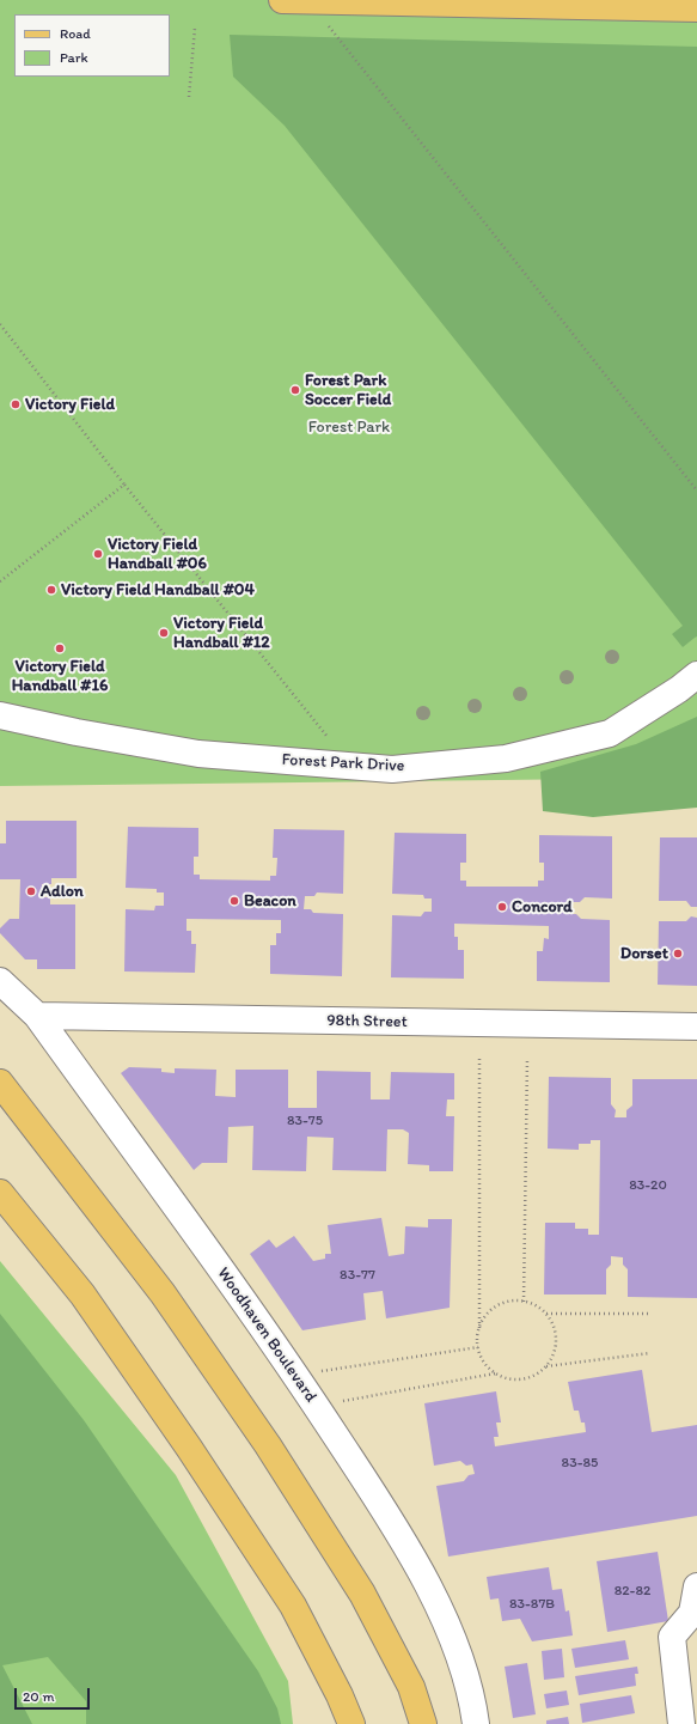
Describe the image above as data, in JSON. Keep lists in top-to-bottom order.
{
  "streets": {
    "street": ["Forest Park Drive", "98th Street", "Woodhaven Boulevard"]
  },
  "crossings": [
    ["98th Street", "Woodhaven Boulevard"]
  ],
  "parks": ["Forest Park"],
  "places": [
    "Forest Park Soccer Field",
    "Victory Field",
    "Victory Field Handball #06",
    "Victory Field Handball #04",
    "Victory Field Handball #12",
    "Victory Field Handball #16",
    "Adlon",
    "Beacon",
    "Concord",
    "Dorset"
  ],
  "house_numbers": [
    "83-75",
    "83-20",
    "83-77",
    "83-85",
    "82-82",
    "83-87B"
  ],
  "legend": ["Road", "Park"],
  "scale_bar": "20 m"
}
